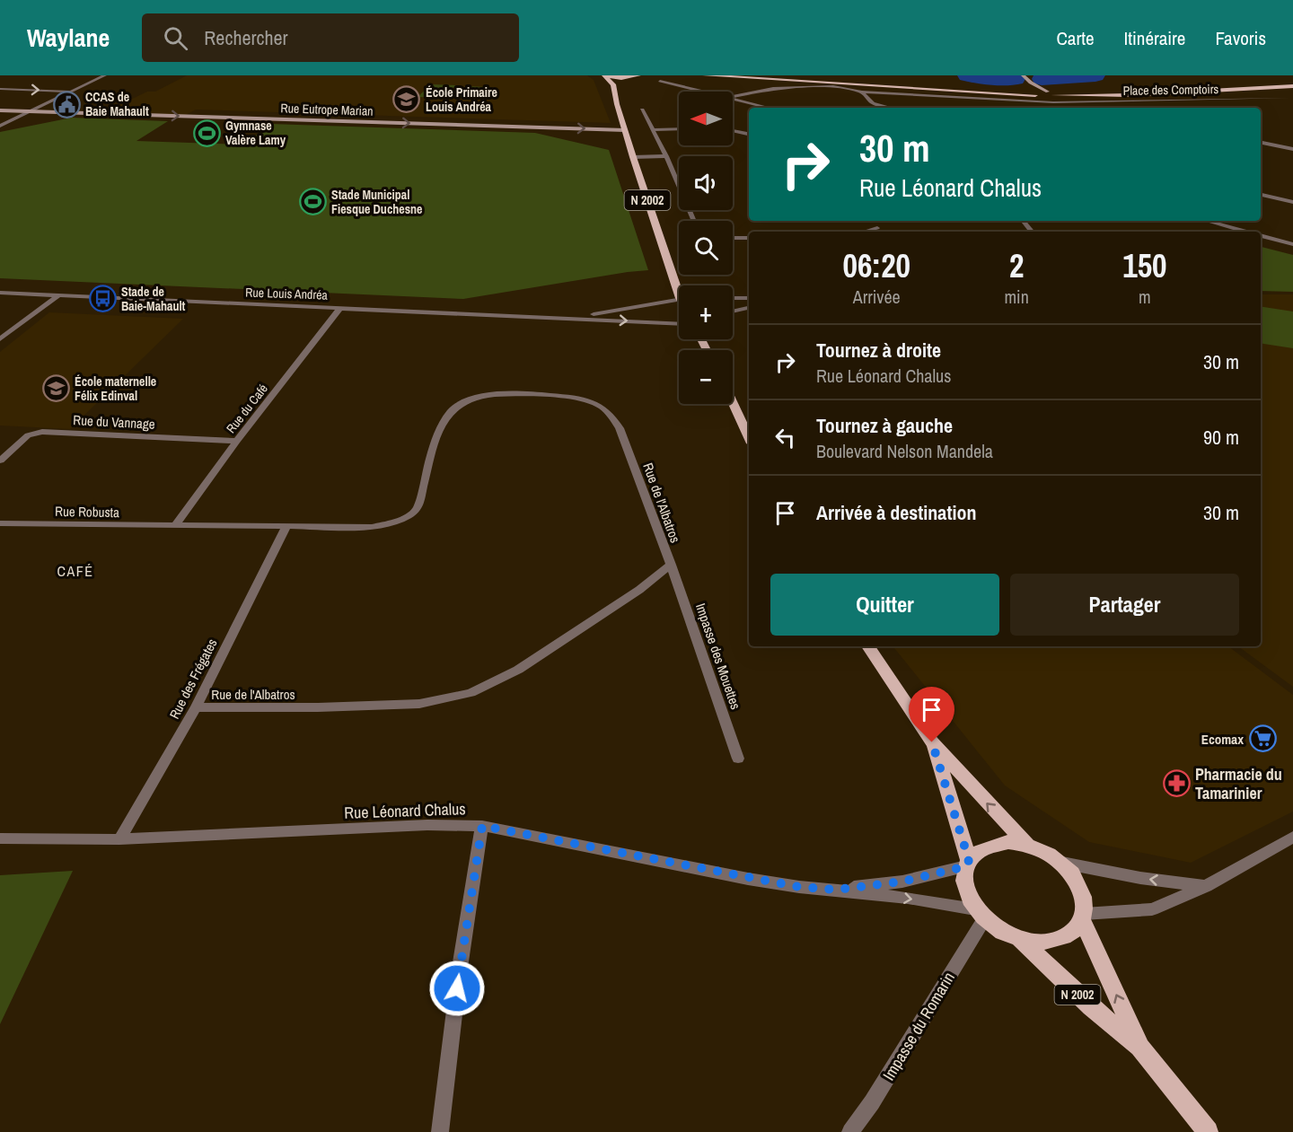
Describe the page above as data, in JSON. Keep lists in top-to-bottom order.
{
  "streets": {
    "main road": ["N 2002"],
    "street": [
      "Place des Comptoirs",
      "Rue Eutrope Marian",
      "Rue Louis Andréa",
      "Rue du Café",
      "Rue du Vannage",
      "Rue de l'Albatros",
      "Rue Robusta",
      "Impasse des Mouettes",
      "Rue des Frégates",
      "Rue Léonard Chalus",
      "Impasse du Romarin"
    ]
  },
  "crossings": [
    ["Rue Eutrope Marian", "N 2002"],
    ["N 2002", "Rue Léonard Chalus"],
    ["N 2002", "Impasse du Romarin"],
    ["Rue Louis Andréa", "Rue du Café"],
    ["Rue du Café", "Rue du Vannage"],
    ["Rue du Café", "Rue Robusta"],
    ["Rue de l'Albatros", "Rue Robusta"],
    ["Rue de l'Albatros", "Impasse des Mouettes"],
    ["Rue de l'Albatros", "Rue des Frégates"],
    ["Rue Robusta", "Rue des Frégates"],
    ["Rue des Frégates", "Rue Léonard Chalus"],
    ["Rue Léonard Chalus", "Impasse du Romarin"]
  ],
  "one_way": ["Rue Eutrope Marian"],
  "districts": ["CAFÉ"],
  "places": {
    "school or university": ["École Primaire Louis Andréa", "École maternelle Félix Edinval"],
    "public building": ["CCAS de Baie Mahault"],
    "sports": ["Gymnase Valère Lamy", "Stade Municipal Fiesque Duchesne"],
    "bus stop": ["Stade de Baie-Mahault"],
    "supermarket": ["Ecomax"],
    "pharmacy": ["Pharmacie du Tamarinier"]
  },
  "north": "left",
  "page": {
    "header": "Waylane",
    "search": "Rechercher",
    "nav": ["Carte", "Itinéraire", "Favoris"],
    "map_buttons": ["+", "−"],
    "turn": ["30 m", "Rue Léonard Chalus"],
    "eta": [
      "06:20",
      "Arrivée",
      "2",
      "min",
      "150",
      "m"
    ],
    "list": [
      {
        "name": "Tournez à droite",
        "note": "Rue Léonard Chalus",
        "value": "30 m"
      },
      {
        "name": "Tournez à gauche",
        "note": "Boulevard Nelson Mandela",
        "value": "90 m"
      },
      {
        "name": "Arrivée à destination",
        "value": "30 m"
      }
    ],
    "buttons": ["Quitter", "Partager"]
  }
}
